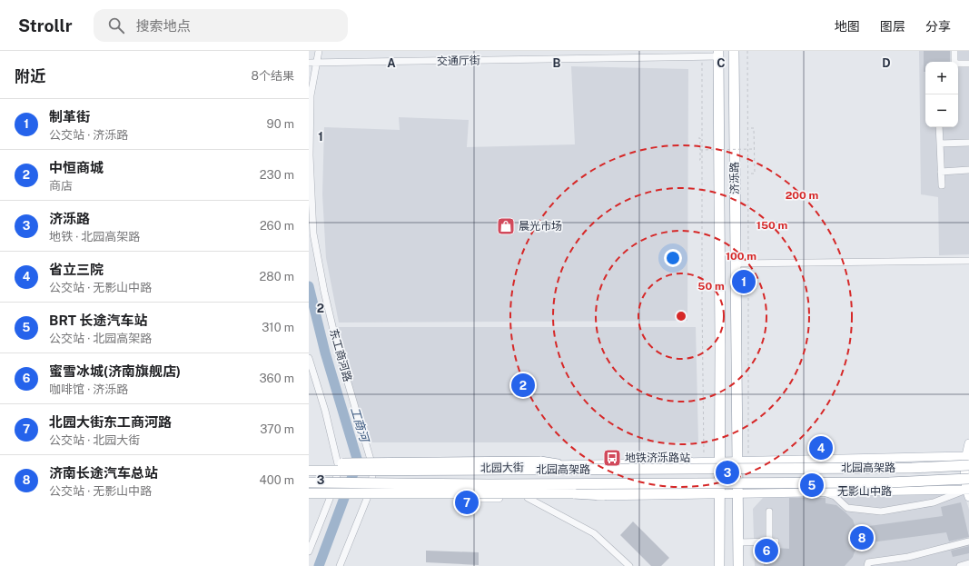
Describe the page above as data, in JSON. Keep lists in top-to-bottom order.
{
  "streets": {
    "highway": ["济泺路", "北园高架路"],
    "main road": ["北园大街", "无影山中路"],
    "street": ["交通厅街", "东工商河路"]
  },
  "crossings": [
    ["交通厅街", "济泺路"],
    ["交通厅街", "东工商河路"],
    ["济泺路", "北园大街"],
    ["济泺路", "无影山中路"],
    ["东工商河路", "北园大街"],
    ["北园大街", "北园高架路"],
    ["北园大街", "无影山中路"]
  ],
  "water": ["工商河"],
  "places": {
    "shop": ["晨光市场"],
    "bus stop": ["地铁济泺路站"]
  },
  "page": {
    "header": "Strollr",
    "search": "搜索地点",
    "nav": ["地图", "图层", "分享"],
    "heading": ["附近", "8个结果"],
    "map_buttons": ["+", "−"],
    "list": [
      {
        "mark": "1",
        "name": "制革街",
        "note": "公交站 · 济泺路",
        "value": "90 m"
      },
      {
        "mark": "2",
        "name": "中恒商城",
        "note": "商店",
        "value": "230 m"
      },
      {
        "mark": "3",
        "name": "济泺路",
        "note": "地铁 · 北园高架路",
        "value": "260 m"
      },
      {
        "mark": "4",
        "name": "省立三院",
        "note": "公交站 · 无影山中路",
        "value": "280 m"
      },
      {
        "mark": "5",
        "name": "BRT 长途汽车站",
        "note": "公交站 · 北园高架路",
        "value": "310 m"
      },
      {
        "mark": "6",
        "name": "蜜雪冰城(济南旗舰店)",
        "note": "咖啡馆 · 济泺路",
        "value": "360 m"
      },
      {
        "mark": "7",
        "name": "北园大街东工商河路",
        "note": "公交站 · 北园大街",
        "value": "370 m"
      },
      {
        "mark": "8",
        "name": "济南长途汽车总站",
        "note": "公交站 · 无影山中路",
        "value": "400 m"
      }
    ],
    "pins": [
      "1",
      "2",
      "4",
      "3",
      "5",
      "7",
      "8",
      "6"
    ]
  },
  "grid": {
    "columns": [
      "A",
      "B",
      "C",
      "D"
    ],
    "rows": ["1", "2", "3"]
  },
  "rings": [
    "200 m",
    "150 m",
    "100 m",
    "50 m"
  ]
}
